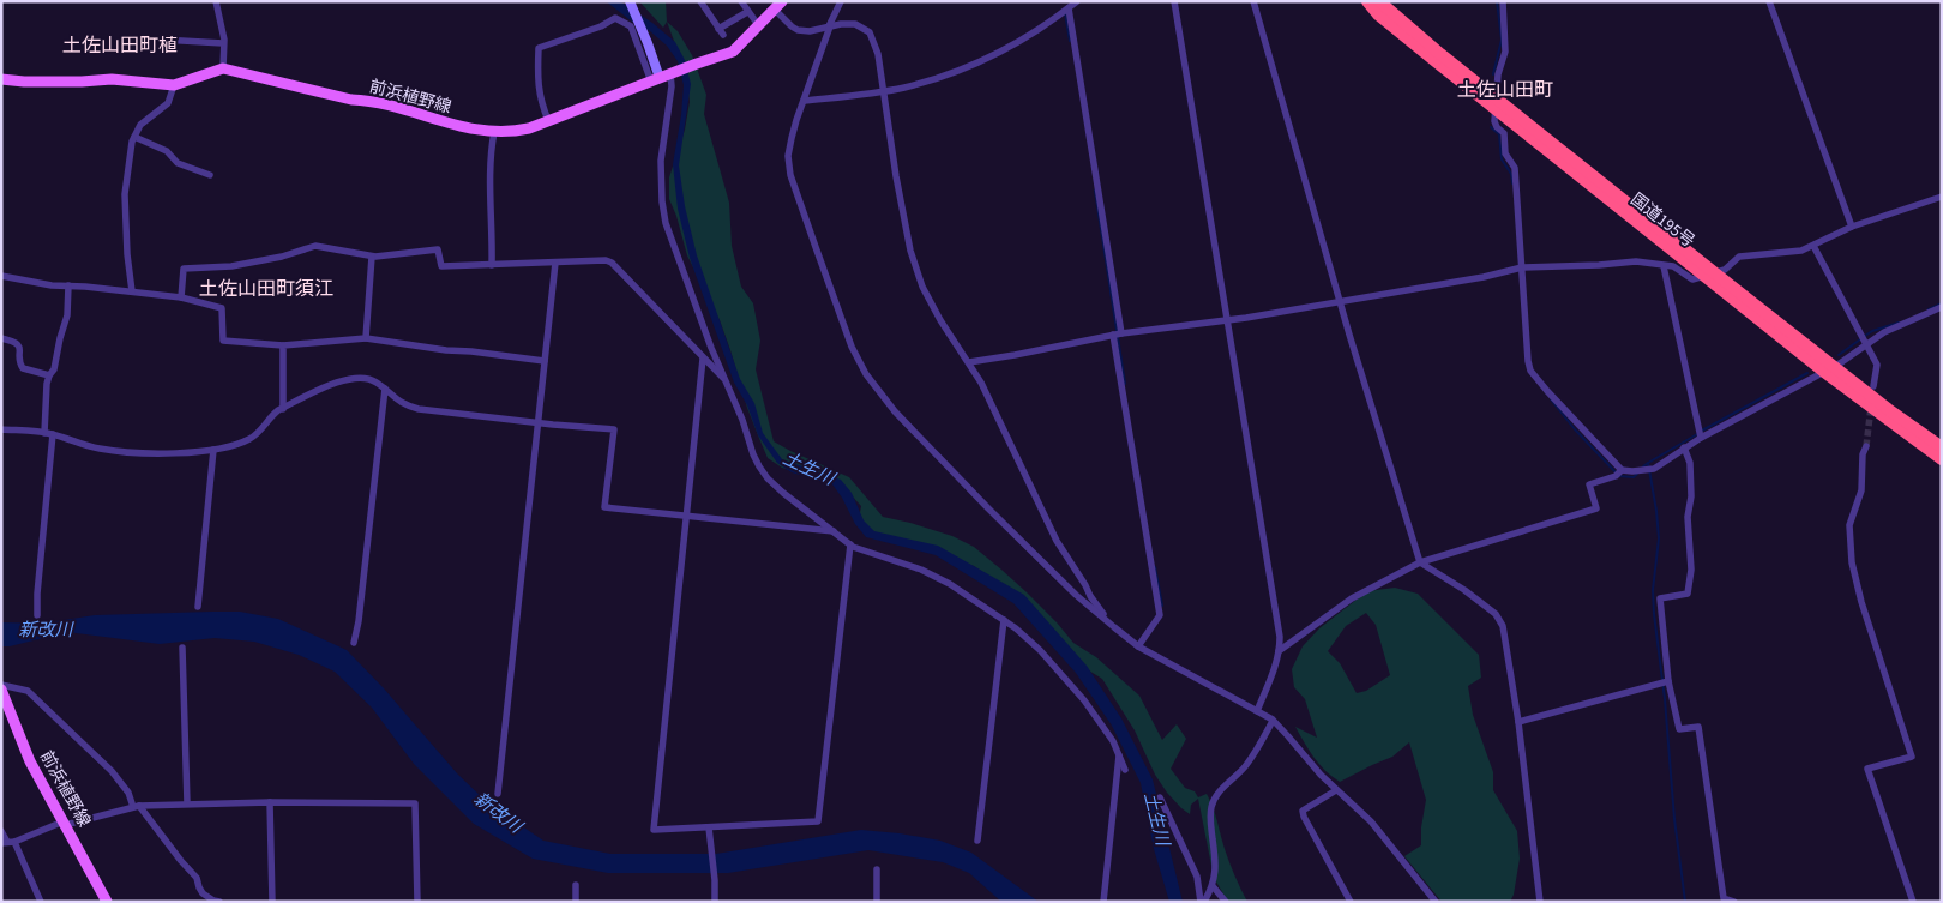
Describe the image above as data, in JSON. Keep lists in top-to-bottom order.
{
  "streets": {
    "highway": ["国道195号"],
    "main road": ["前浜植野線"]
  },
  "districts": ["土佐山田町植", "土佐山田町", "土佐山田町須江"],
  "water": ["土生川", "新改川"]
}
